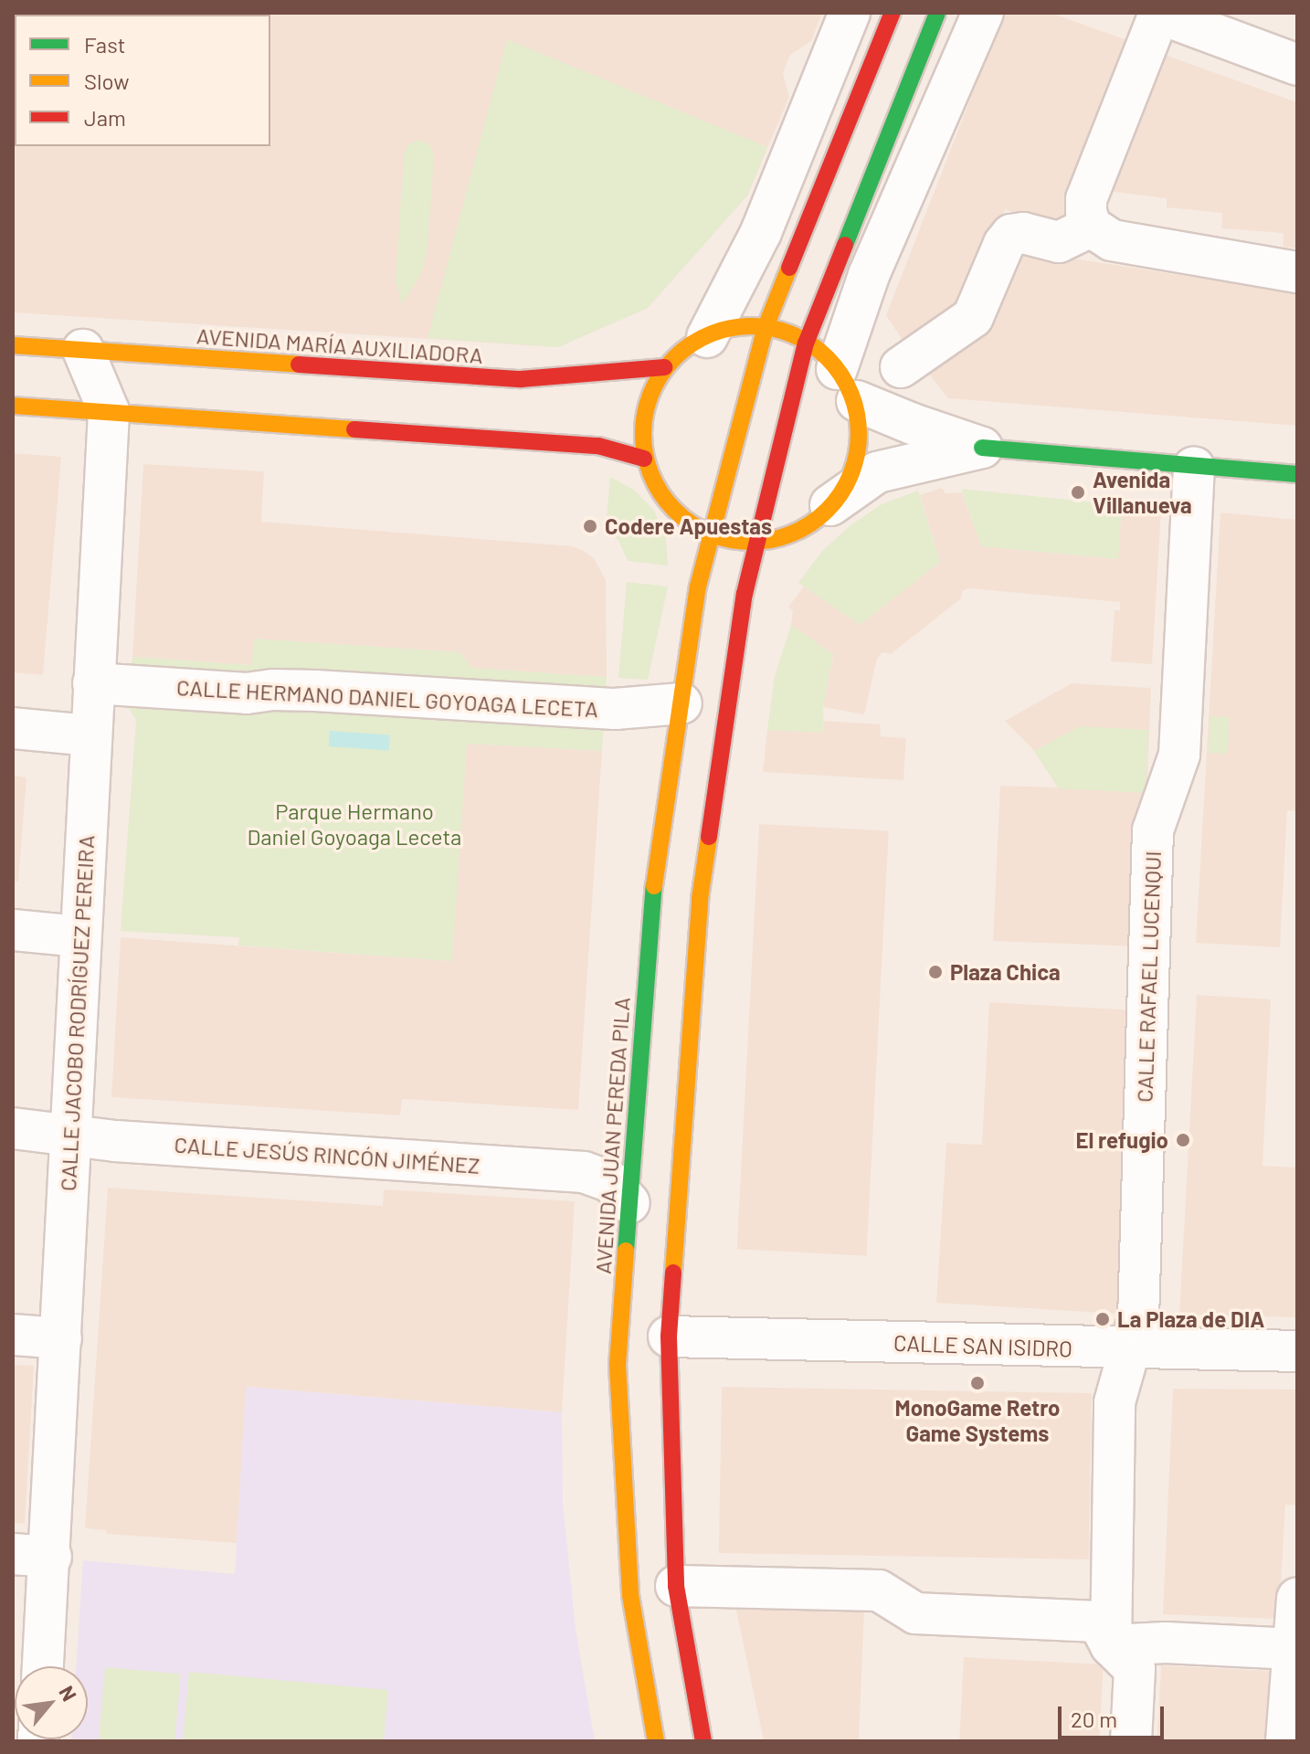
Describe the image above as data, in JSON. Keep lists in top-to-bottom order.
{
  "streets": {
    "main road": ["AVENIDA MARÍA AUXILIADORA", "AVENIDA JUAN PEREDA PILA"],
    "street": [
      "CALLE HERMANO DANIEL GOYOAGA LECETA",
      "CALLE RAFAEL LUCENQUI",
      "CALLE JACOBO RODRÍGUEZ PEREIRA",
      "CALLE JESÚS RINCÓN JIMÉNEZ",
      "CALLE SAN ISIDRO"
    ]
  },
  "crossings": [
    ["AVENIDA MARÍA AUXILIADORA", "CALLE JACOBO RODRÍGUEZ PEREIRA"],
    ["CALLE HERMANO DANIEL GOYOAGA LECETA", "CALLE JACOBO RODRÍGUEZ PEREIRA"],
    ["CALLE HERMANO DANIEL GOYOAGA LECETA", "AVENIDA JUAN PEREDA PILA"],
    ["CALLE RAFAEL LUCENQUI", "CALLE SAN ISIDRO"],
    ["CALLE JACOBO RODRÍGUEZ PEREIRA", "CALLE JESÚS RINCÓN JIMÉNEZ"],
    ["AVENIDA JUAN PEREDA PILA", "CALLE JESÚS RINCÓN JIMÉNEZ"]
  ],
  "parks": ["Parque Hermano Daniel Goyoaga Leceta"],
  "places": [
    "Avenida Villanueva",
    "Codere Apuestas",
    "Plaza Chica",
    "El refugio",
    "La Plaza de DIA",
    "MonoGame Retro Game Systems"
  ],
  "legend": ["Fast", "Slow", "Jam"],
  "scale_bar": "20 m",
  "north": "top right"
}
